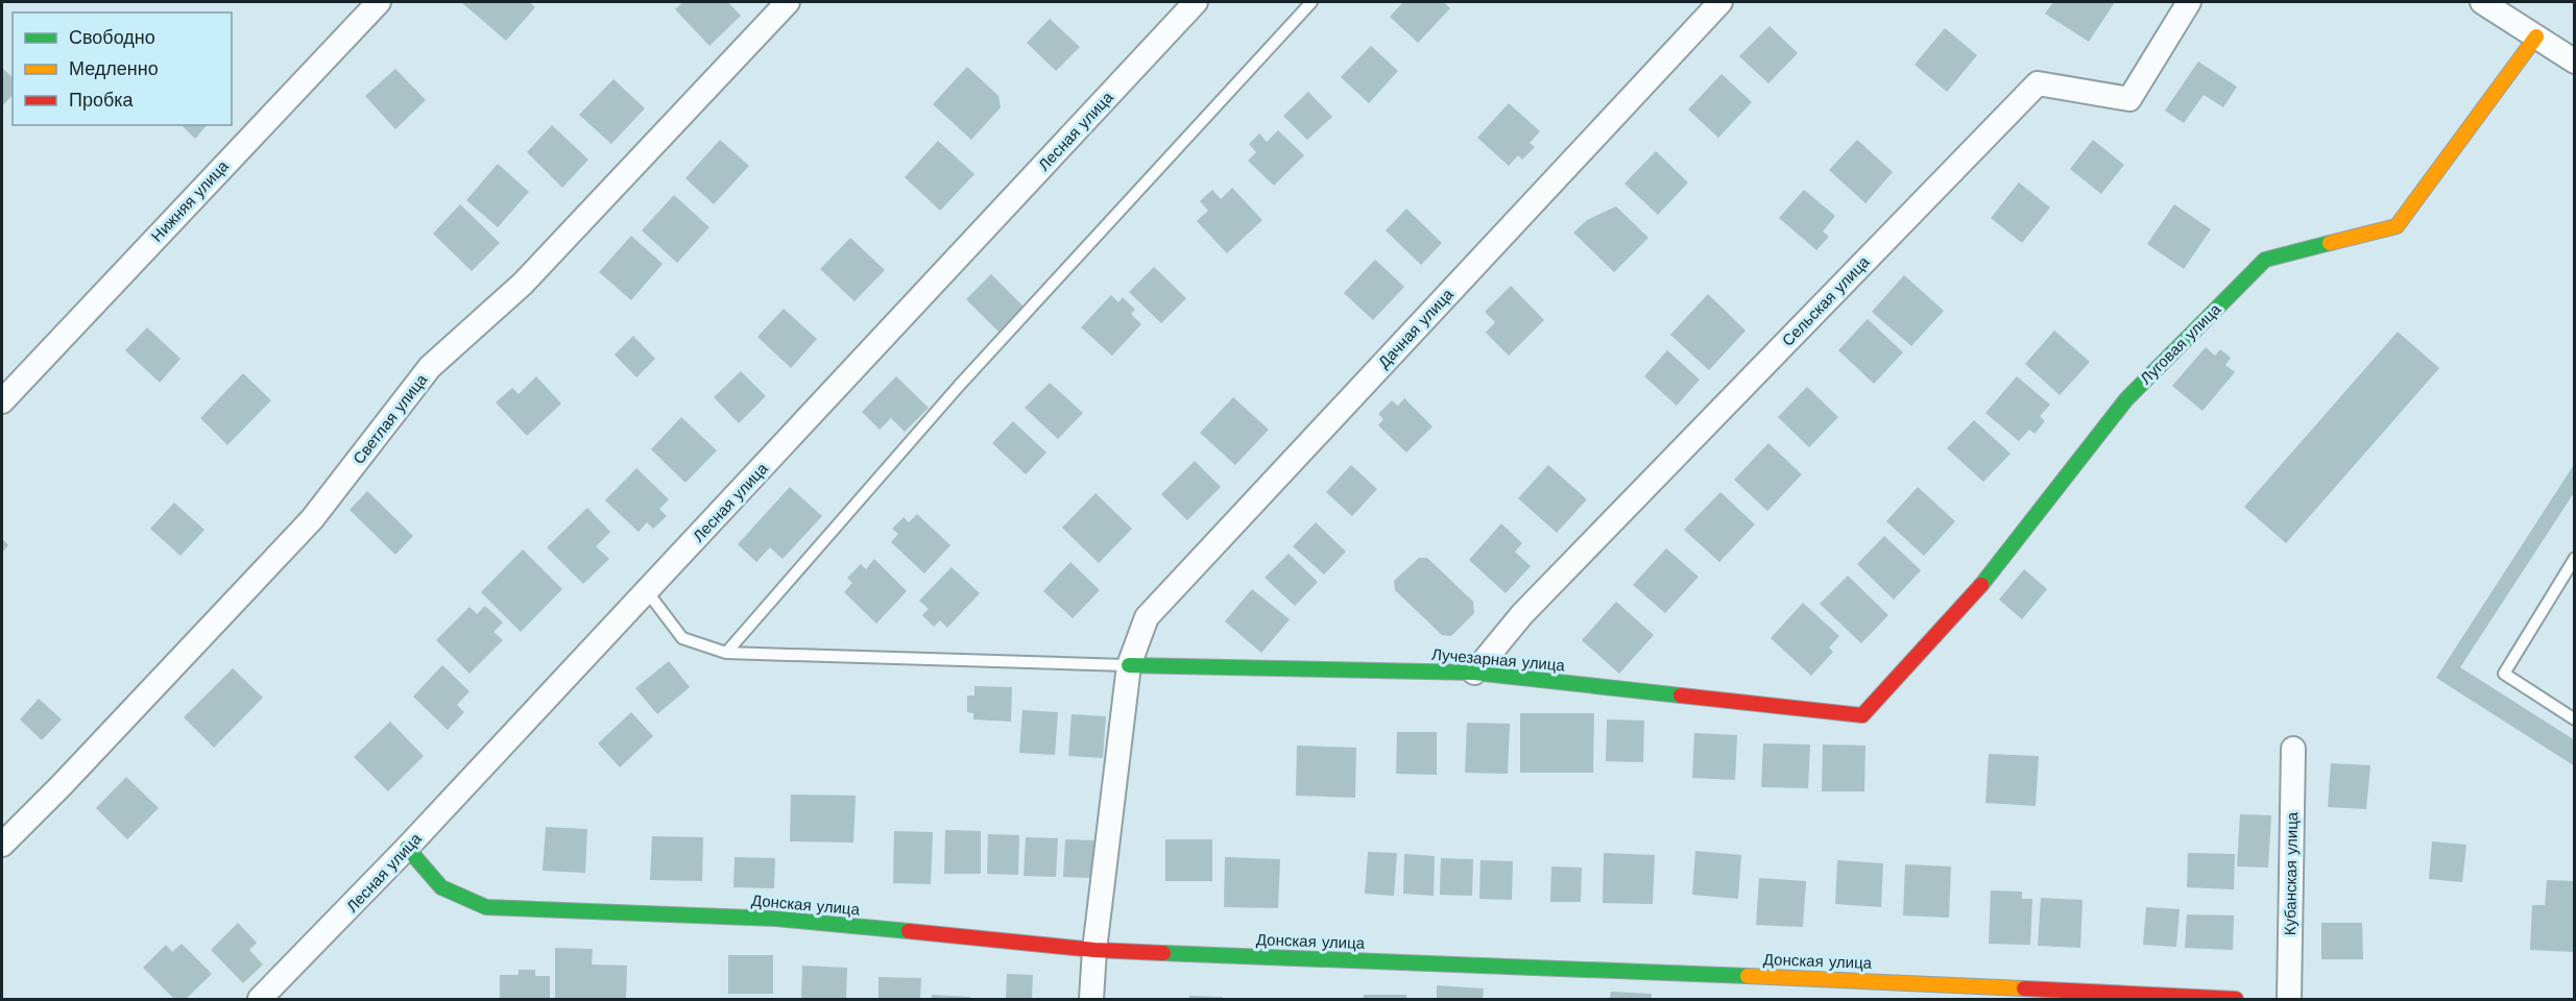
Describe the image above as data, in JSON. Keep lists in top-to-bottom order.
{
  "streets": {
    "street": [
      "Лесная улица",
      "Нижняя улица",
      "Сельская улица",
      "Дачная улица",
      "Луговая улица",
      "Светлая улица",
      "Лучезарная улица",
      "Кубанская улица",
      "Донская улица"
    ]
  },
  "crossings": [
    ["Лесная улица", "Донская улица"],
    ["Сельская улица", "Лучезарная улица"],
    ["Дачная улица", "Лучезарная улица"],
    ["Дачная улица", "Донская улица"],
    ["Луговая улица", "Лучезарная улица"]
  ],
  "legend": ["Свободно", "Медленно", "Пробка"]
}
